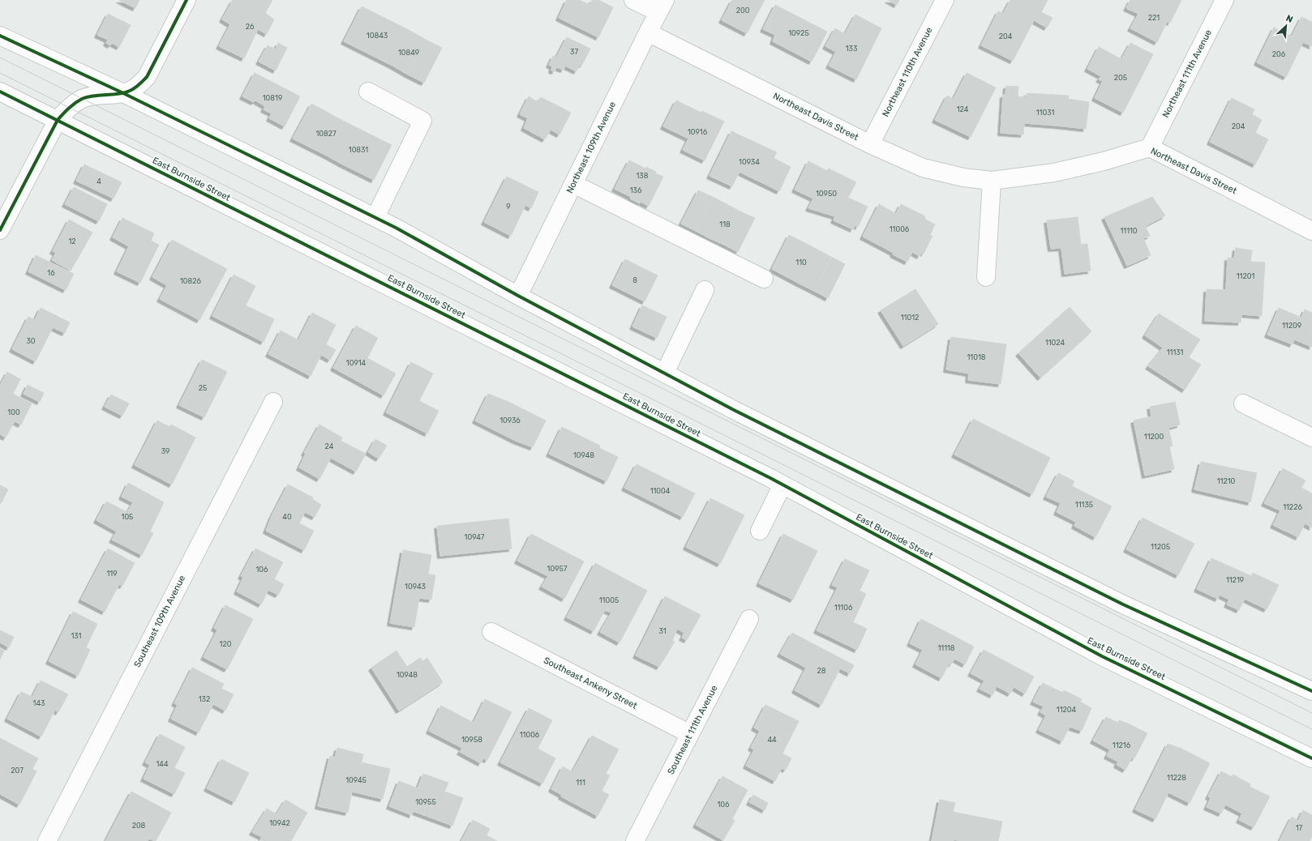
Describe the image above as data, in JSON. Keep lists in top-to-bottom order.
{
  "streets": {
    "street": [
      "Northeast 110th Avenue",
      "Northeast 111th Avenue",
      "Northeast Davis Street",
      "Northeast 109th Avenue",
      "East Burnside Street",
      "Southeast 109th Avenue",
      "Southeast Ankeny Street",
      "Southeast 111th Avenue"
    ]
  },
  "crossings": [
    ["Northeast 110th Avenue", "Northeast Davis Street"],
    ["Northeast 111th Avenue", "Northeast Davis Street"],
    ["Northeast Davis Street", "Northeast 109th Avenue"],
    ["Southeast Ankeny Street", "Southeast 111th Avenue"]
  ],
  "house_numbers": [
    "200",
    "221",
    "26",
    "10925",
    "10843",
    "204",
    "133",
    "37",
    "10849",
    "206",
    "205",
    "10819",
    "124",
    "11031",
    "204",
    "10916",
    "10827",
    "10831",
    "10934",
    "138",
    "4",
    "136",
    "10950",
    "9",
    "118",
    "11006",
    "11110",
    "12",
    "110",
    "16",
    "11201",
    "8",
    "10826",
    "11012",
    "11209",
    "30",
    "11024",
    "11131",
    "11018",
    "10914",
    "25",
    "100",
    "10936",
    "11200",
    "24",
    "39",
    "10948",
    "11210",
    "11004",
    "11135",
    "11226",
    "105",
    "40",
    "10947",
    "11205",
    "10957",
    "106",
    "119",
    "11219",
    "10943",
    "11005",
    "11106",
    "31",
    "131",
    "120",
    "11118",
    "28",
    "10948",
    "132",
    "143",
    "11204",
    "11006",
    "10958",
    "44",
    "11216",
    "144",
    "207",
    "11228",
    "10945",
    "111",
    "10955",
    "106",
    "10942",
    "208",
    "17"
  ],
  "north": "top right"
}
